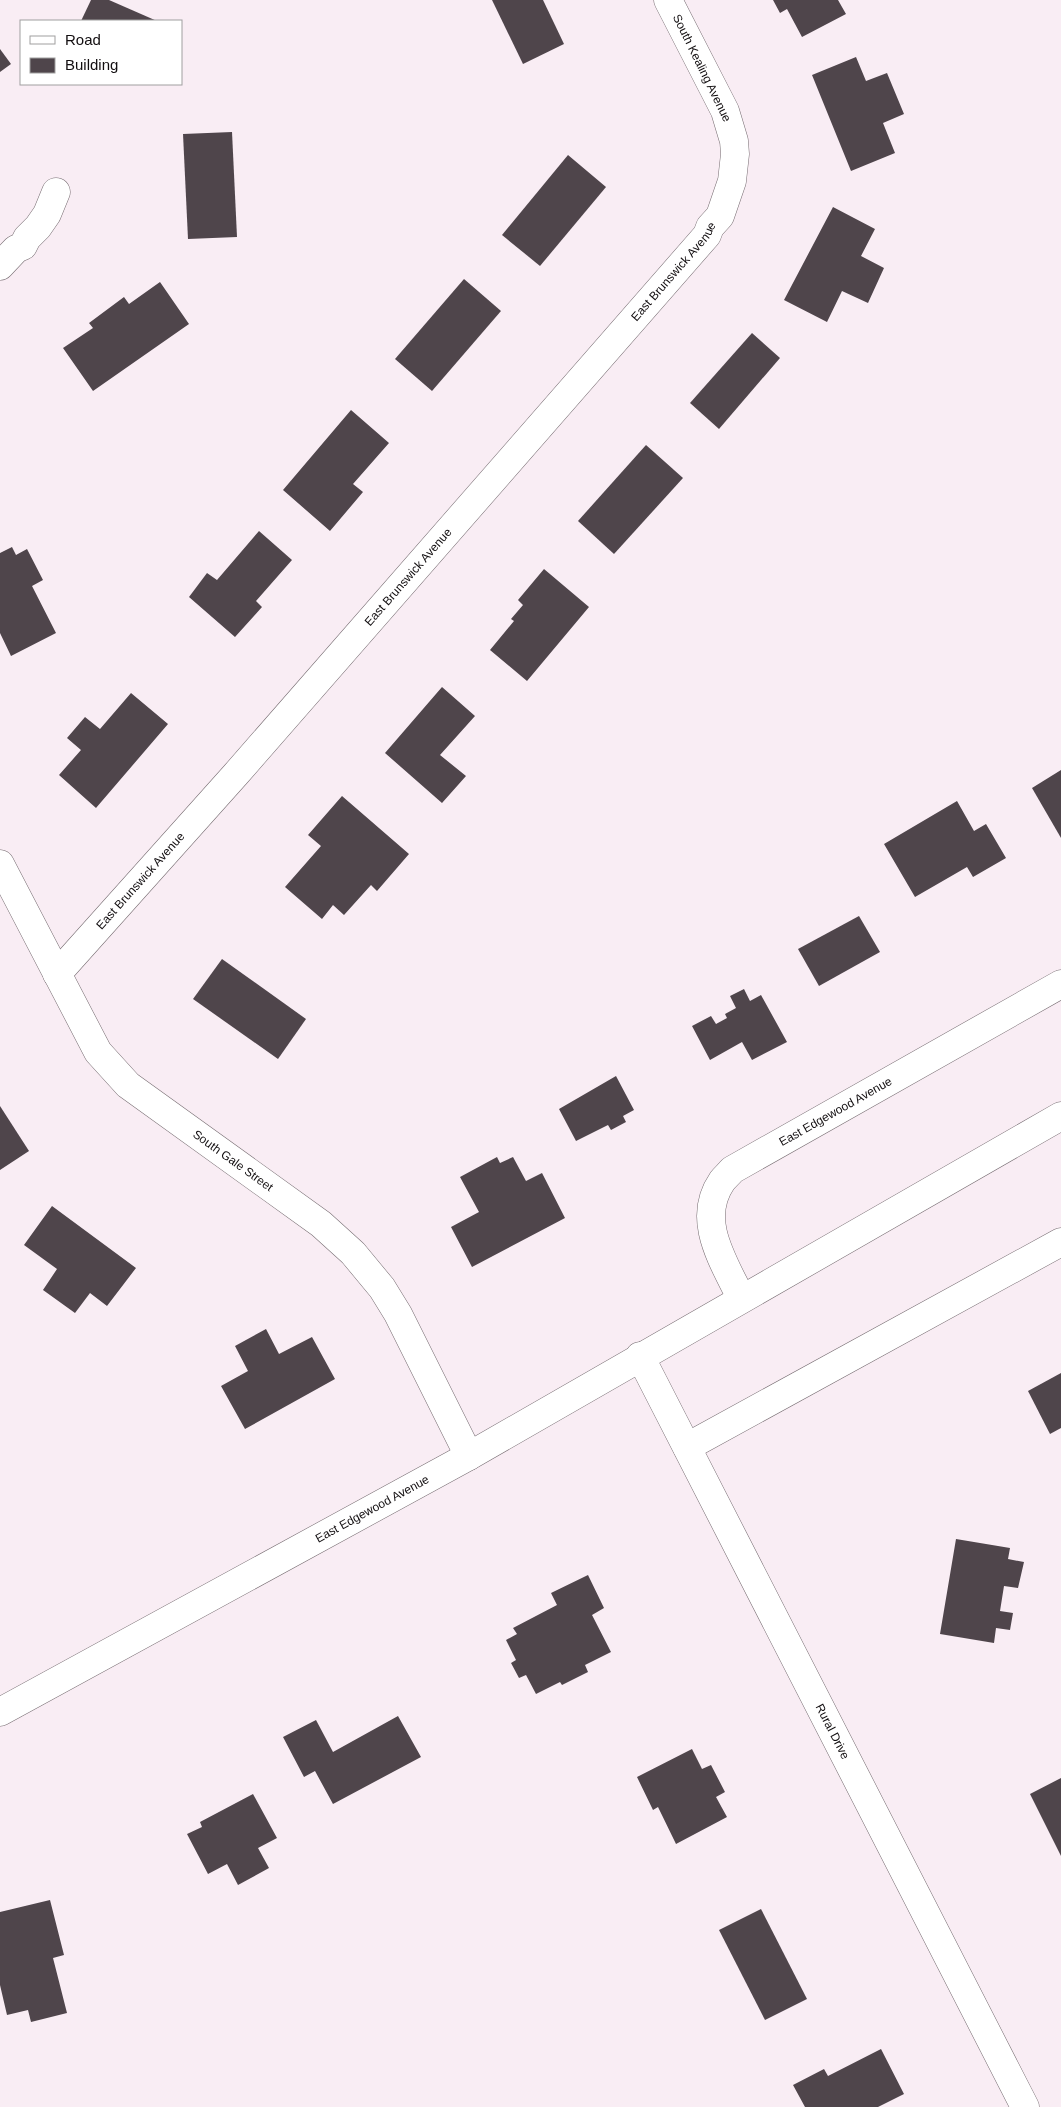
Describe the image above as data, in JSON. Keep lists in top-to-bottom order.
{
  "streets": {
    "street": [
      "South Kealing Avenue",
      "East Brunswick Avenue",
      "East Edgewood Avenue",
      "South Gale Street",
      "Rural Drive"
    ]
  },
  "crossings": [
    ["South Kealing Avenue", "East Brunswick Avenue"],
    ["East Brunswick Avenue", "South Gale Street"],
    ["East Edgewood Avenue", "South Gale Street"],
    ["East Edgewood Avenue", "Rural Drive"]
  ],
  "legend": ["Road", "Building"]
}
